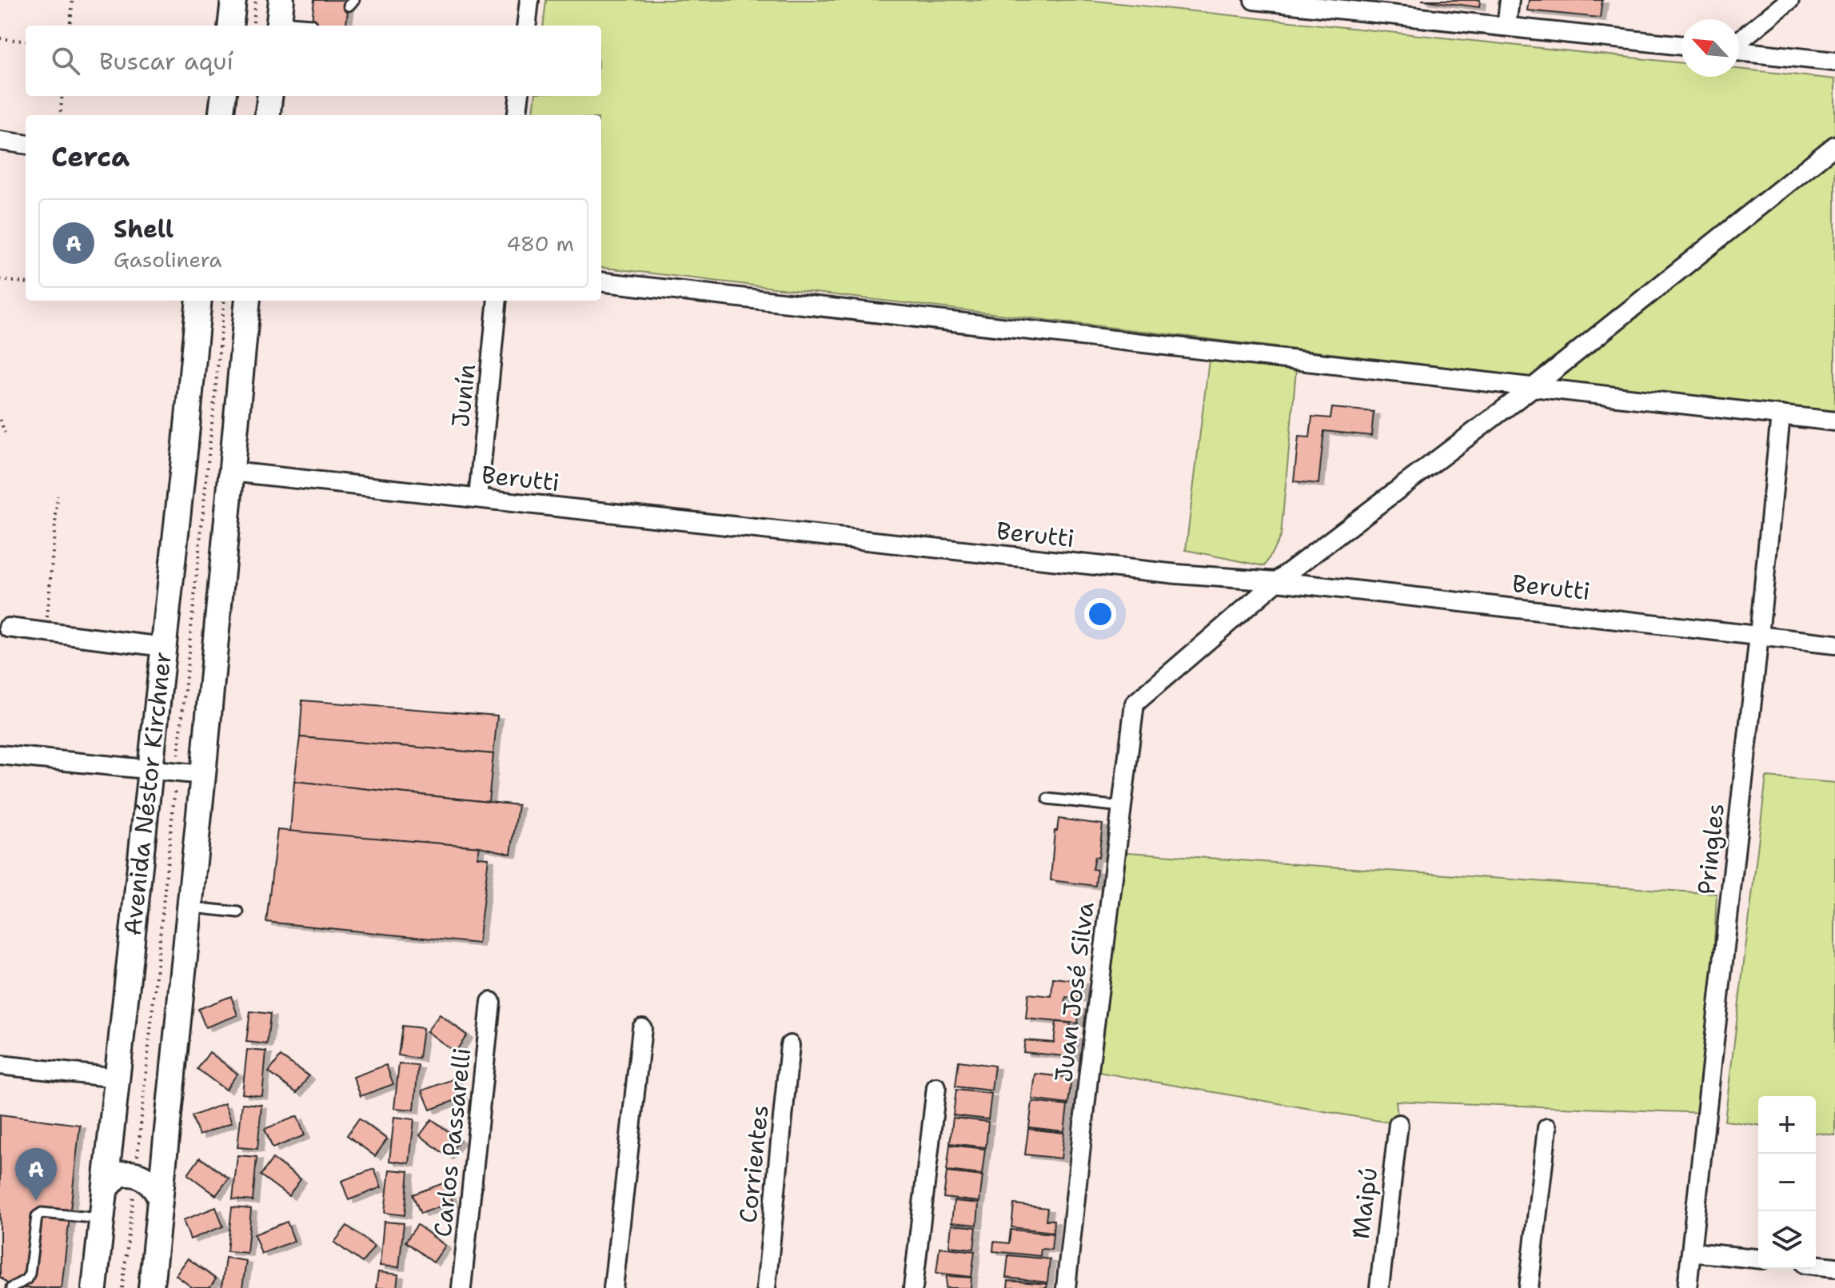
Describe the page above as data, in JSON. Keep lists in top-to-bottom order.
{
  "streets": {
    "main road": ["Avenida Néstor Kirchner"],
    "street": [
      "Junín",
      "Berutti",
      "Pringles",
      "Juan José Silva",
      "Carlos Passarelli",
      "Corrientes",
      "Maipú"
    ]
  },
  "crossings": [
    ["Junín", "Berutti"],
    ["Berutti", "Pringles"],
    ["Berutti", "Juan José Silva"]
  ],
  "north": "top left",
  "page": {
    "search": "Buscar aquí",
    "heading": "Cerca",
    "list": [
      {
        "mark": "A",
        "name": "Shell",
        "note": "Gasolinera",
        "value": "480 m"
      }
    ],
    "map_buttons": ["+", "−"],
    "pins": "A"
  }
}
